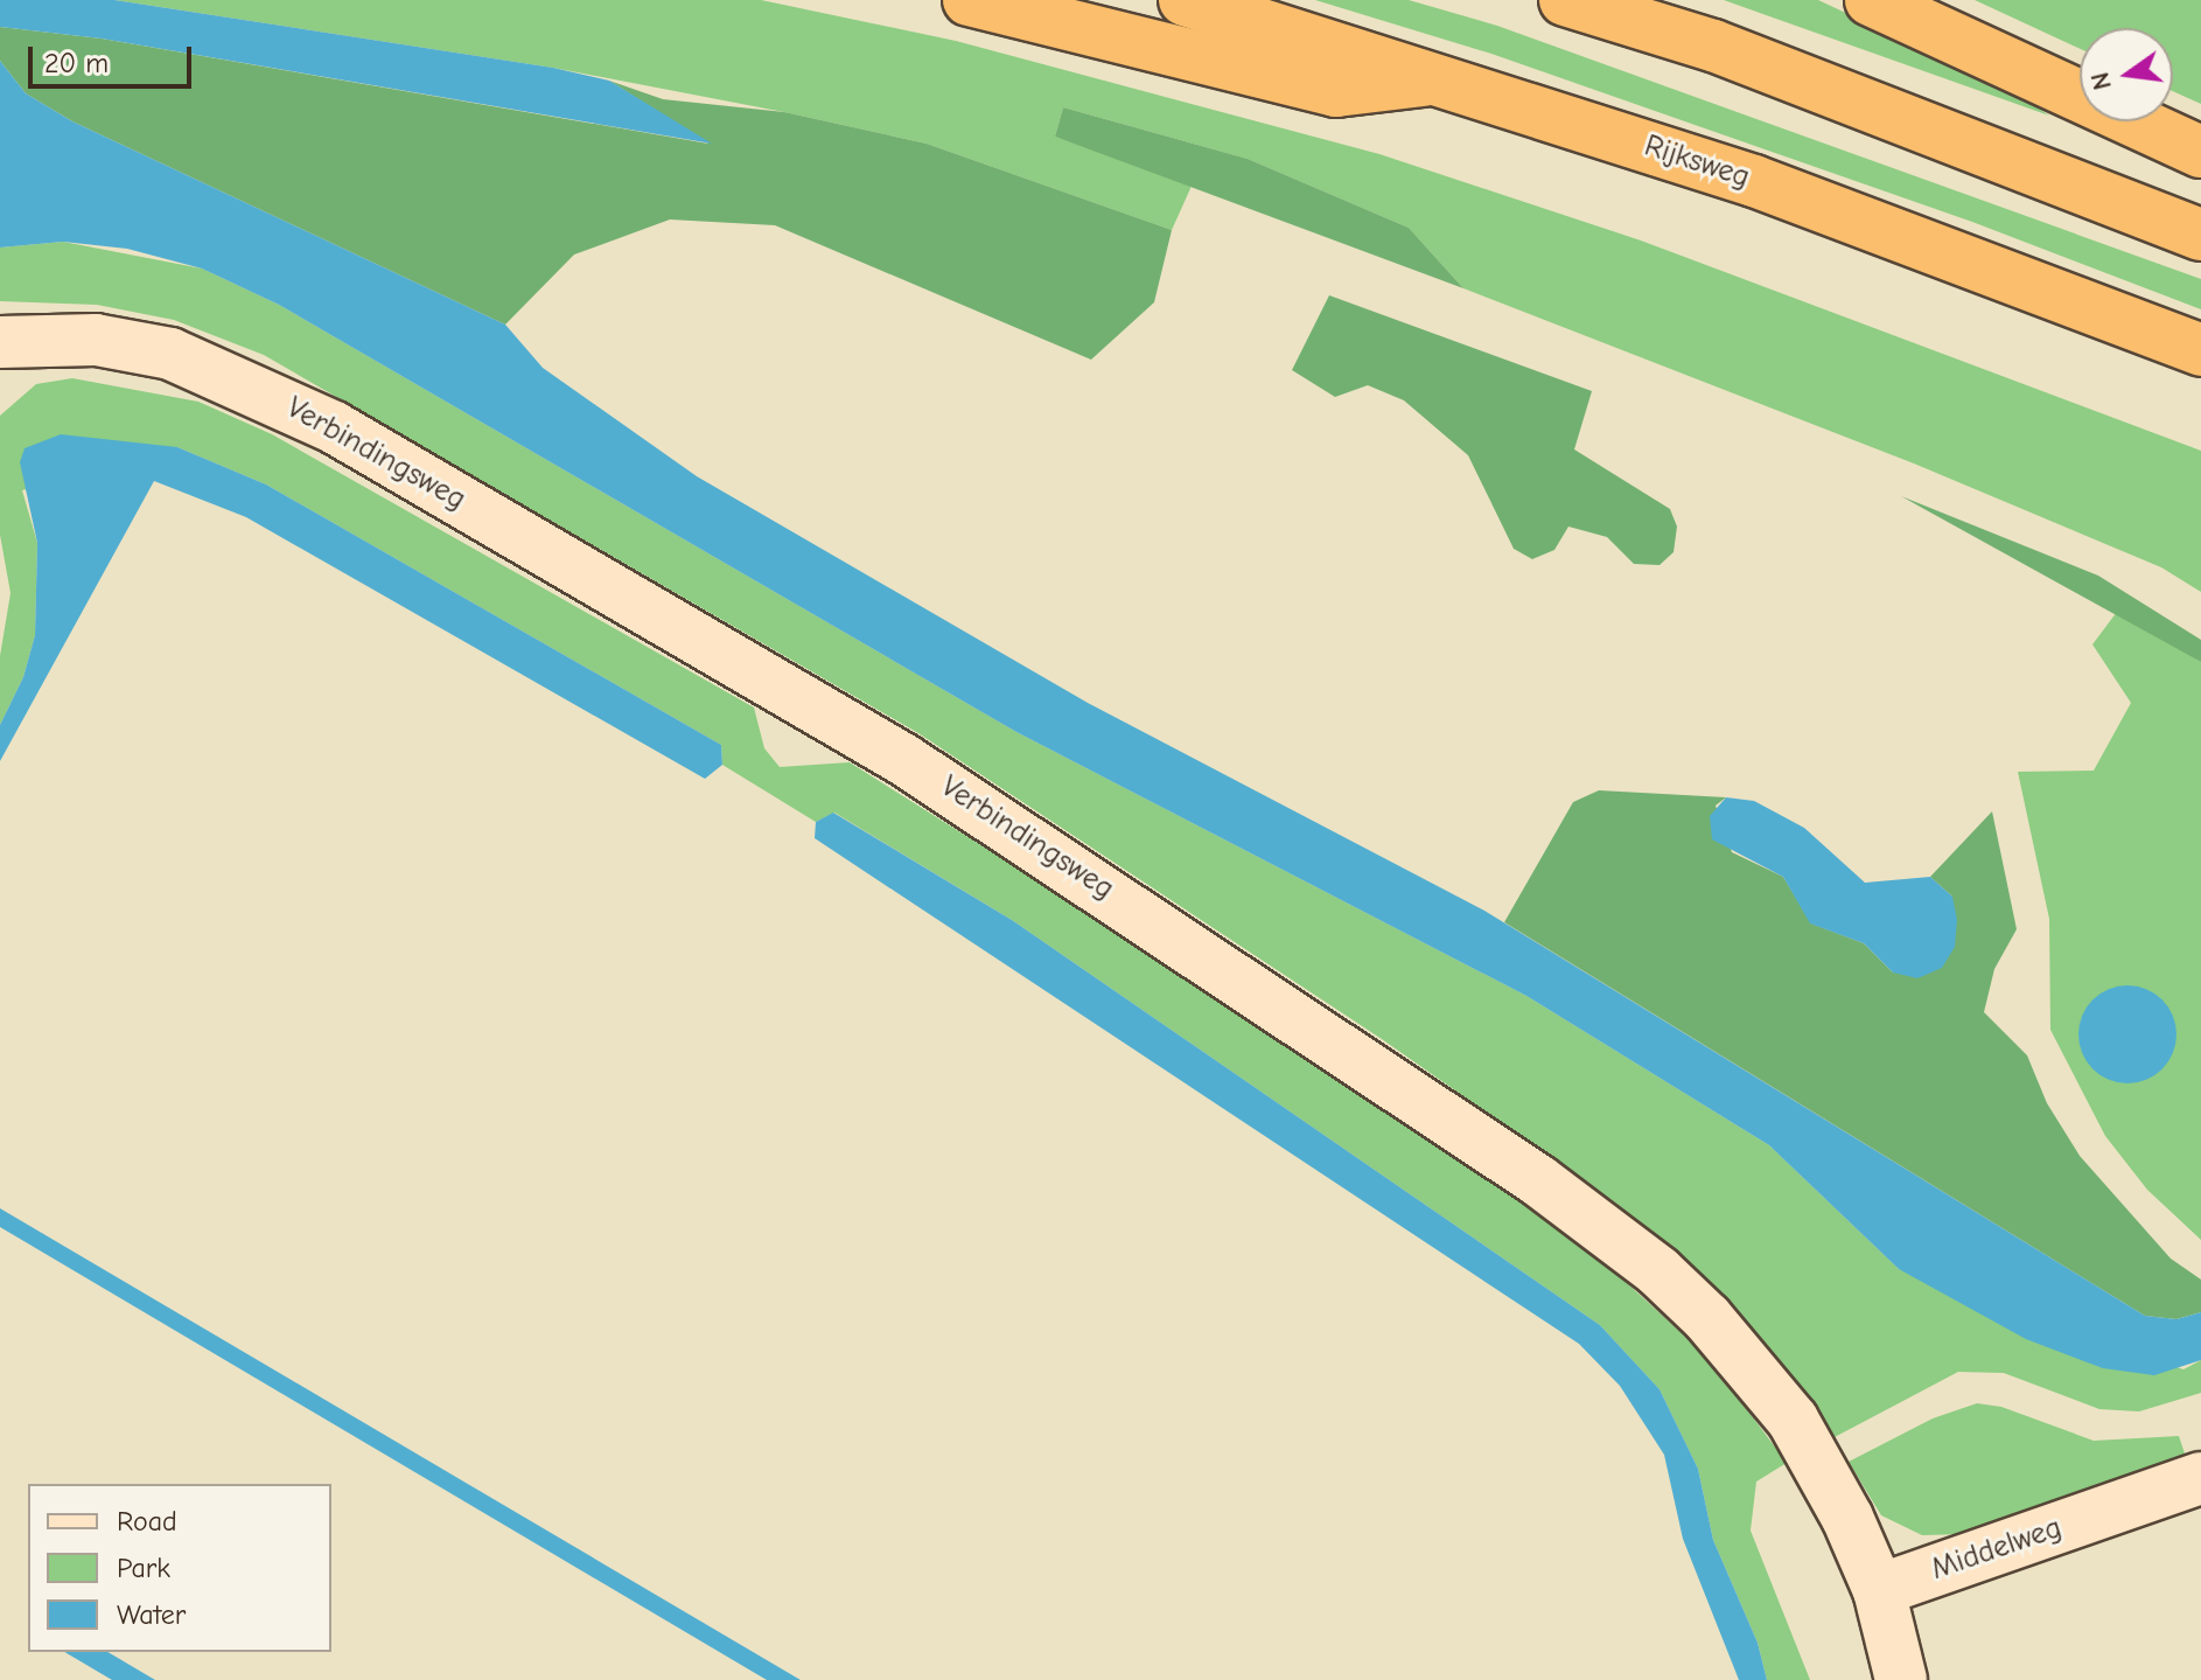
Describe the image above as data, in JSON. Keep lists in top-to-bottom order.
{
  "streets": {
    "highway": ["Rijksweg"],
    "street": ["Verbindingsweg", "Middelweg"]
  },
  "crossings": [
    ["Verbindingsweg", "Middelweg"]
  ],
  "legend": ["Road", "Park", "Water"],
  "scale_bar": "20 m",
  "north": "left"
}
